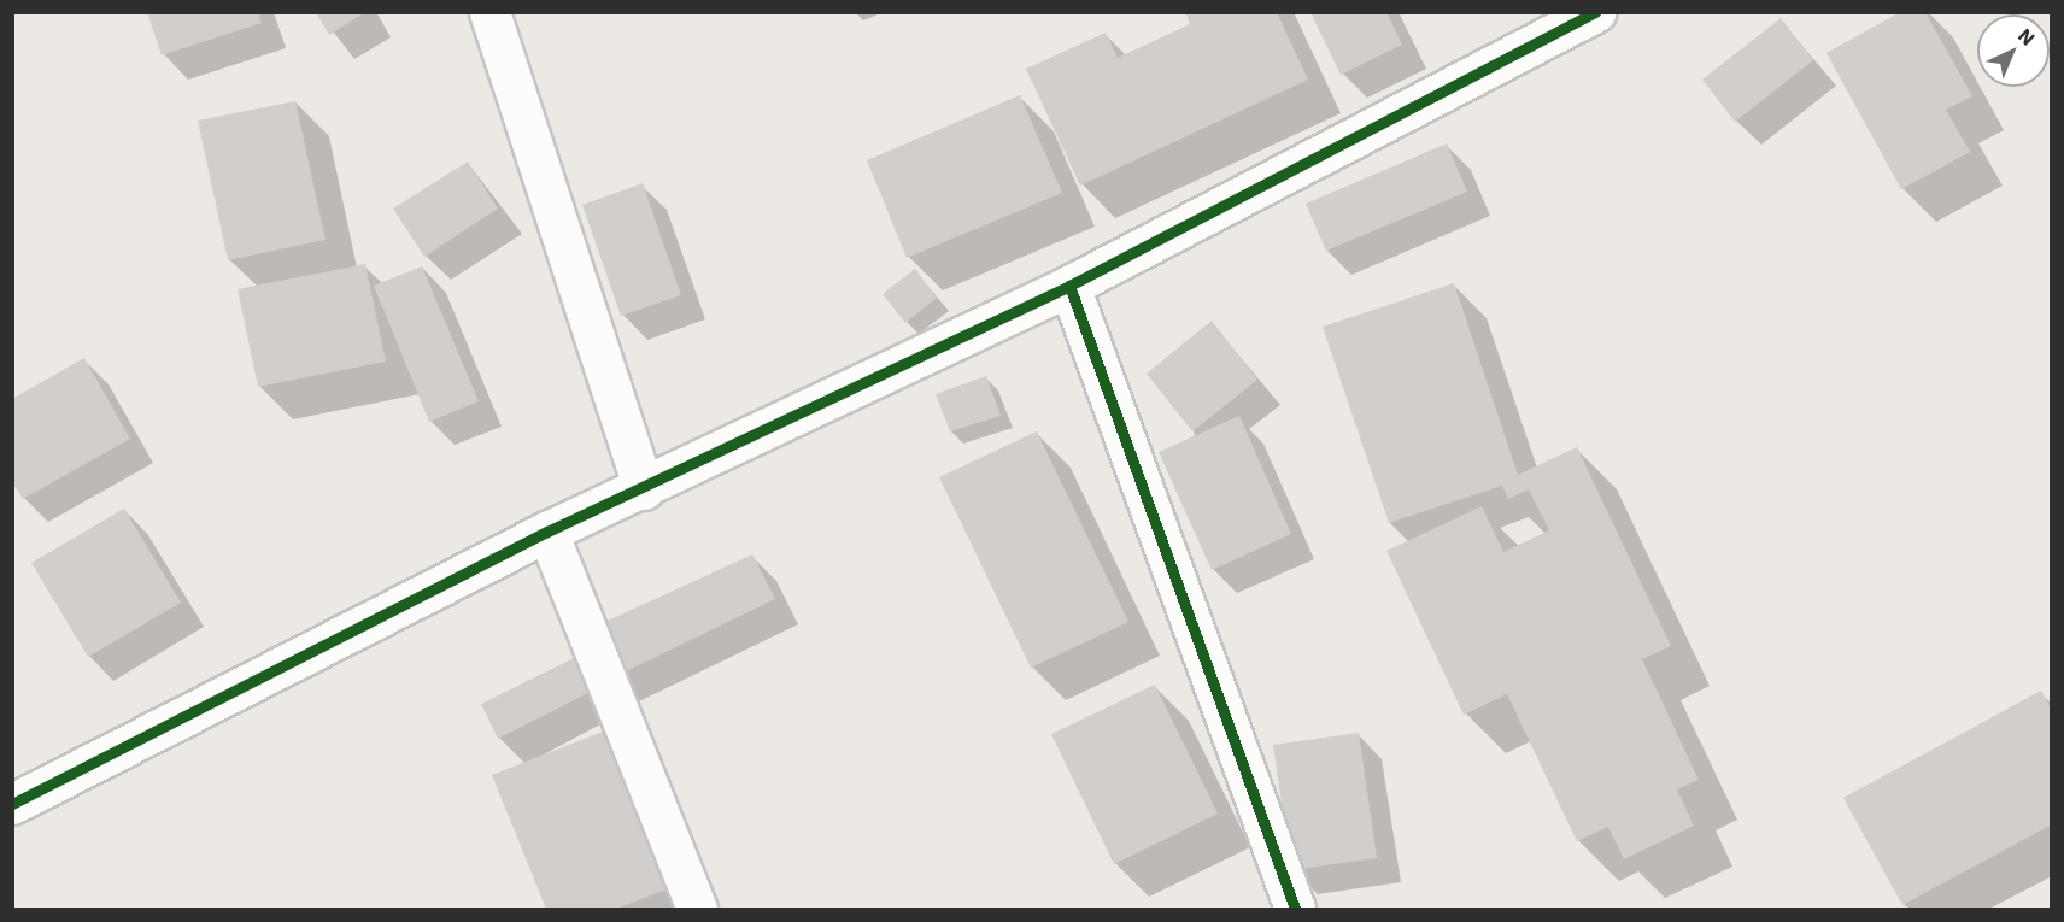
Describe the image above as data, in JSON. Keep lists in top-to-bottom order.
{
  "north": "top right"
}
